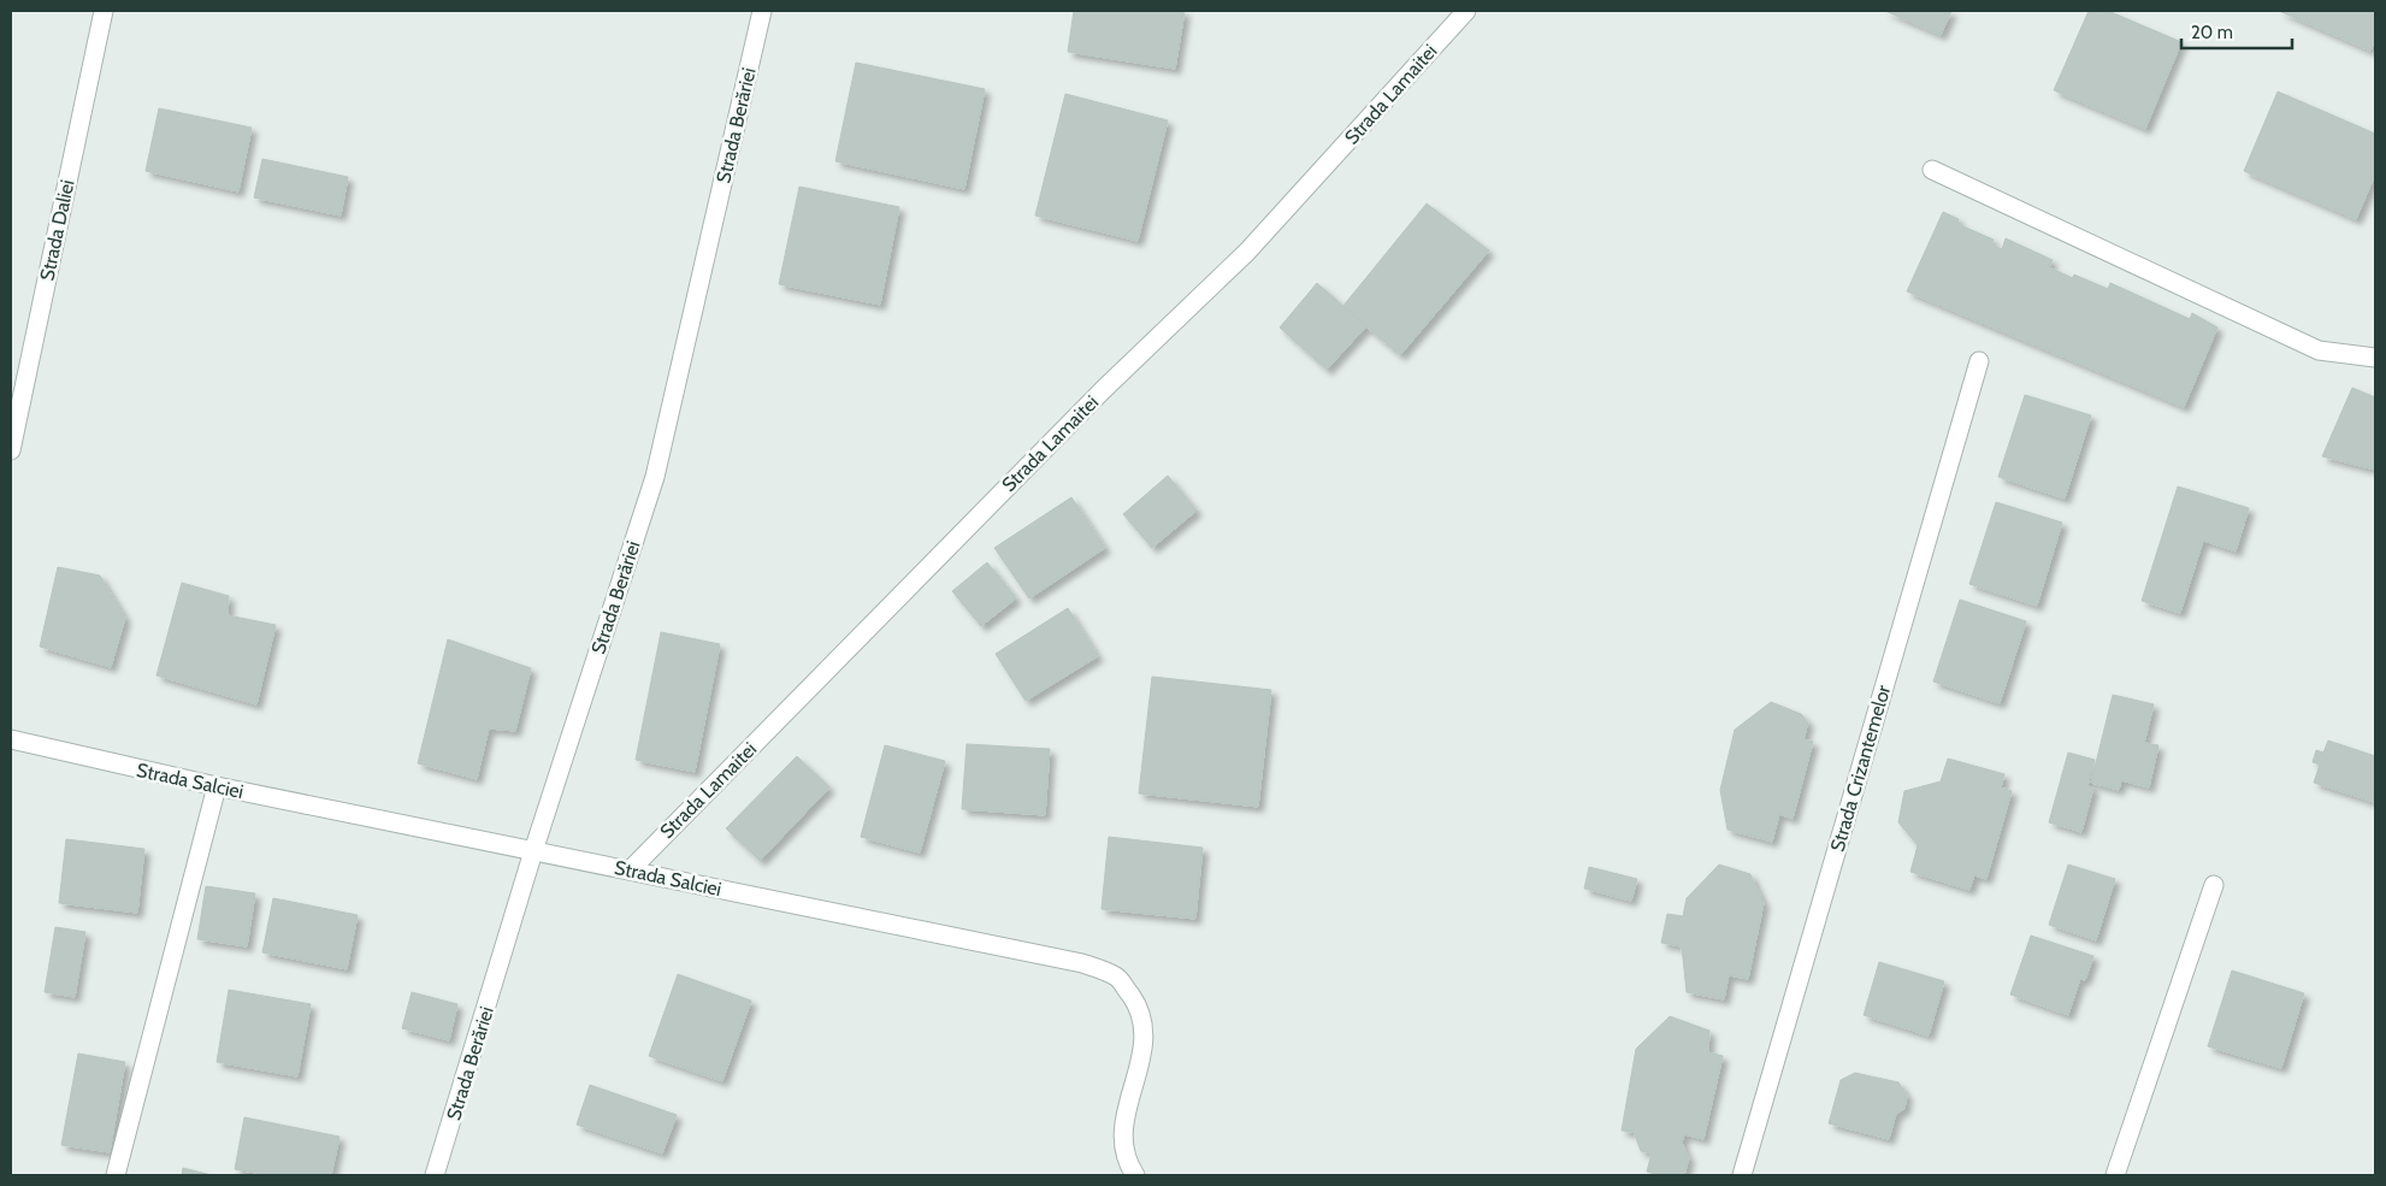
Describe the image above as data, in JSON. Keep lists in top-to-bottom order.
{
  "streets": {
    "street": [
      "Strada Lamaitei",
      "Strada Berăriei",
      "Strada Daliei",
      "Strada Crizantemelor",
      "Strada Salciei"
    ]
  },
  "crossings": [
    ["Strada Lamaitei", "Strada Salciei"],
    ["Strada Berăriei", "Strada Salciei"]
  ],
  "scale_bar": "20 m"
}
